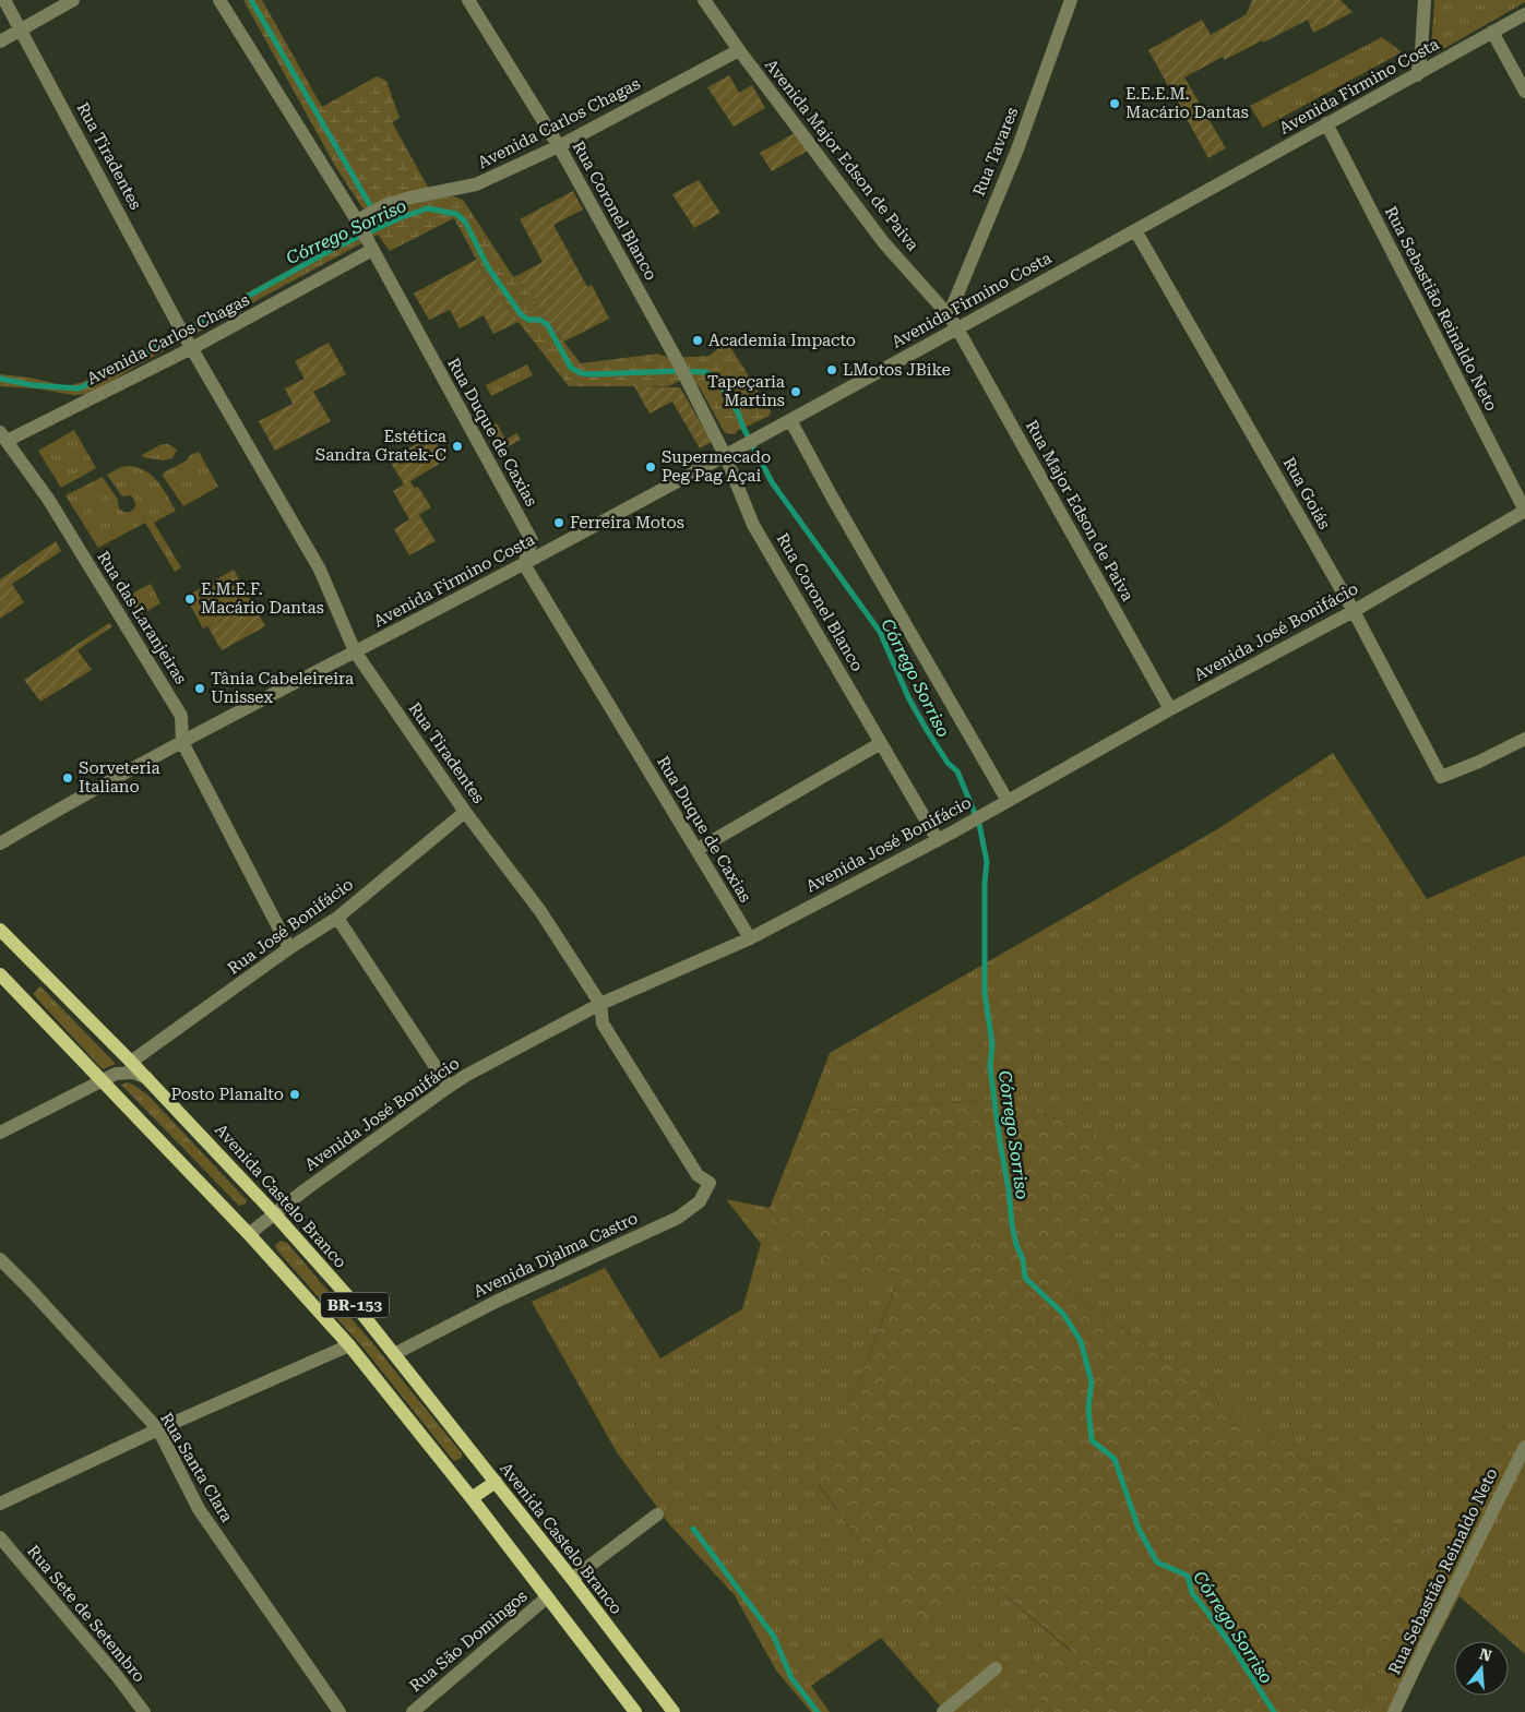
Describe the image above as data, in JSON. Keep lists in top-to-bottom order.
{
  "streets": {
    "main road": ["Avenida Castelo Branco", "BR-153"],
    "street": [
      "Avenida Firmino Costa",
      "Avenida Carlos Chagas",
      "Rua Tavares",
      "Avenida Major Edson de Paiva",
      "Rua Tiradentes",
      "Rua Coronel Blanco",
      "Rua Sebastião Reinaldo Neto",
      "Rua Duque de Caxias",
      "Rua Goiás",
      "Rua Major Edson de Paiva",
      "Rua das Laranjeiras",
      "Avenida José Bonifácio",
      "Rua José Bonifácio",
      "Avenida Djalma Castro",
      "Rua Santa Clara",
      "Rua Sete de Setembro",
      "Rua São Domingos"
    ]
  },
  "crossings": [
    ["Avenida Firmino Costa", "Avenida Major Edson de Paiva"],
    ["Avenida Firmino Costa", "Rua Tiradentes"],
    ["Avenida Firmino Costa", "Rua Coronel Blanco"],
    ["Avenida Firmino Costa", "Rua Sebastião Reinaldo Neto"],
    ["Avenida Firmino Costa", "Rua Duque de Caxias"],
    ["Avenida Firmino Costa", "Rua Goiás"],
    ["Avenida Firmino Costa", "Rua Major Edson de Paiva"],
    ["Avenida Firmino Costa", "Rua das Laranjeiras"],
    ["Avenida Carlos Chagas", "Avenida Major Edson de Paiva"],
    ["Avenida Carlos Chagas", "Rua Tiradentes"],
    ["Avenida Carlos Chagas", "Rua Coronel Blanco"],
    ["Avenida Carlos Chagas", "Rua Duque de Caxias"],
    ["Avenida Carlos Chagas", "Rua das Laranjeiras"],
    ["Rua Tavares", "Avenida Major Edson de Paiva"],
    ["Avenida Major Edson de Paiva", "Rua Major Edson de Paiva"],
    ["Rua Tiradentes", "Avenida José Bonifácio"],
    ["Rua Tiradentes", "Rua José Bonifácio"],
    ["Rua Tiradentes", "Avenida Djalma Castro"],
    ["Rua Coronel Blanco", "Avenida José Bonifácio"],
    ["Rua Sebastião Reinaldo Neto", "Avenida José Bonifácio"],
    ["Rua Duque de Caxias", "Avenida José Bonifácio"],
    ["Rua Goiás", "Avenida José Bonifácio"],
    ["Rua Major Edson de Paiva", "Avenida José Bonifácio"],
    ["Rua das Laranjeiras", "Rua José Bonifácio"],
    ["Avenida José Bonifácio", "Avenida Castelo Branco"],
    ["Avenida José Bonifácio", "BR-153"],
    ["Rua José Bonifácio", "Avenida Castelo Branco"],
    ["Avenida Castelo Branco", "Avenida Djalma Castro"],
    ["BR-153", "Rua São Domingos"]
  ],
  "water": ["Córrego Sorriso"],
  "places": [
    "E.E.E.M. Macário Dantas",
    "Academia Impacto",
    "LMotos JBike",
    "Tapeçaria Martins",
    "Estética Sandra Gratek-C",
    "Supermecado Peg Pag Açai",
    "Ferreira Motos",
    "E.M.E.F. Macário Dantas",
    "Tânia Cabeleireira Unissex",
    "Sorveteria Italiano",
    "Posto Planalto"
  ],
  "north": "top"
}
